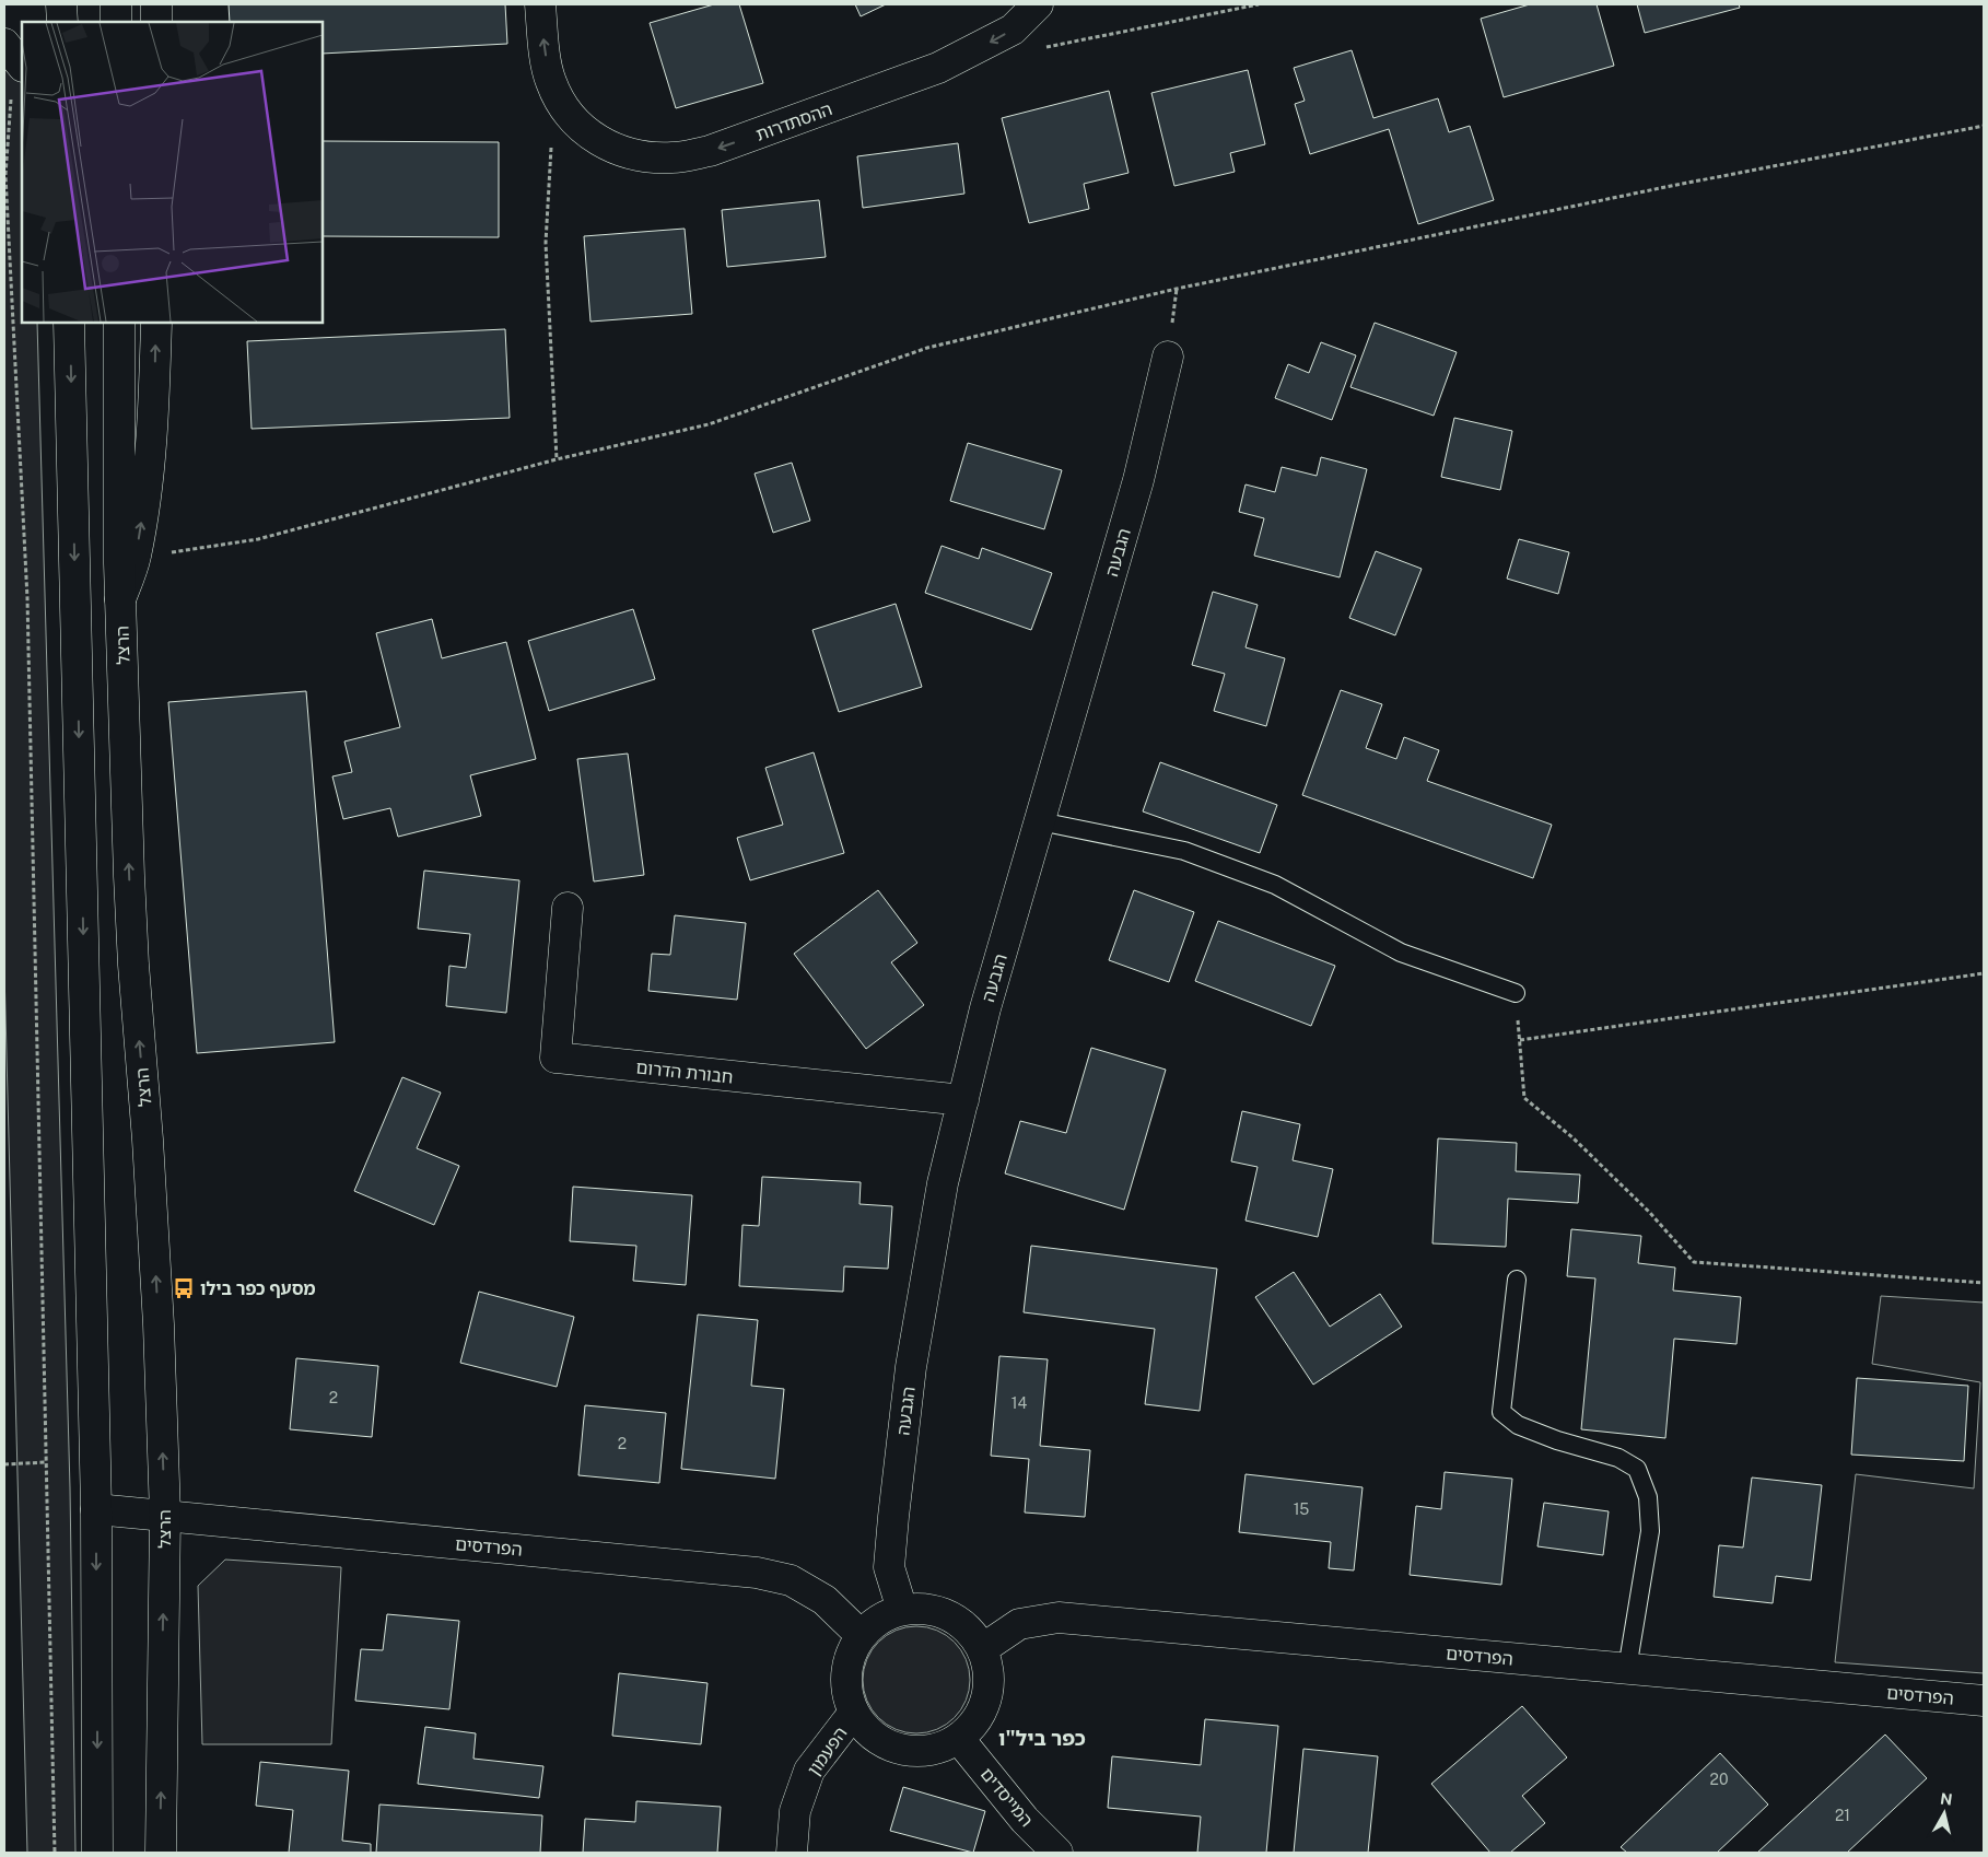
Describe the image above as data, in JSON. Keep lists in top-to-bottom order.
{
  "streets": {
    "street": [
      "ההסתדרות",
      "הגבעה",
      "הרצל",
      "חבורת הדרום",
      "הפרדסים",
      "הפעמון",
      "המייסדים"
    ]
  },
  "crossings": [
    ["הגבעה", "חבורת הדרום"],
    ["הגבעה", "הפרדסים"],
    ["הגבעה", "הפעמון"],
    ["הגבעה", "המייסדים"],
    ["הרצל", "הפרדסים"],
    ["הפרדסים", "הפעמון"],
    ["הפרדסים", "המייסדים"],
    ["הפעמון", "המייסדים"]
  ],
  "districts": ["כפר ביל\"ו"],
  "places": {
    "bus stop": ["מסעף כפר בילו"]
  },
  "house_numbers": [
    "2",
    "14",
    "2",
    "15",
    "20",
    "21"
  ],
  "north": "top"
}
